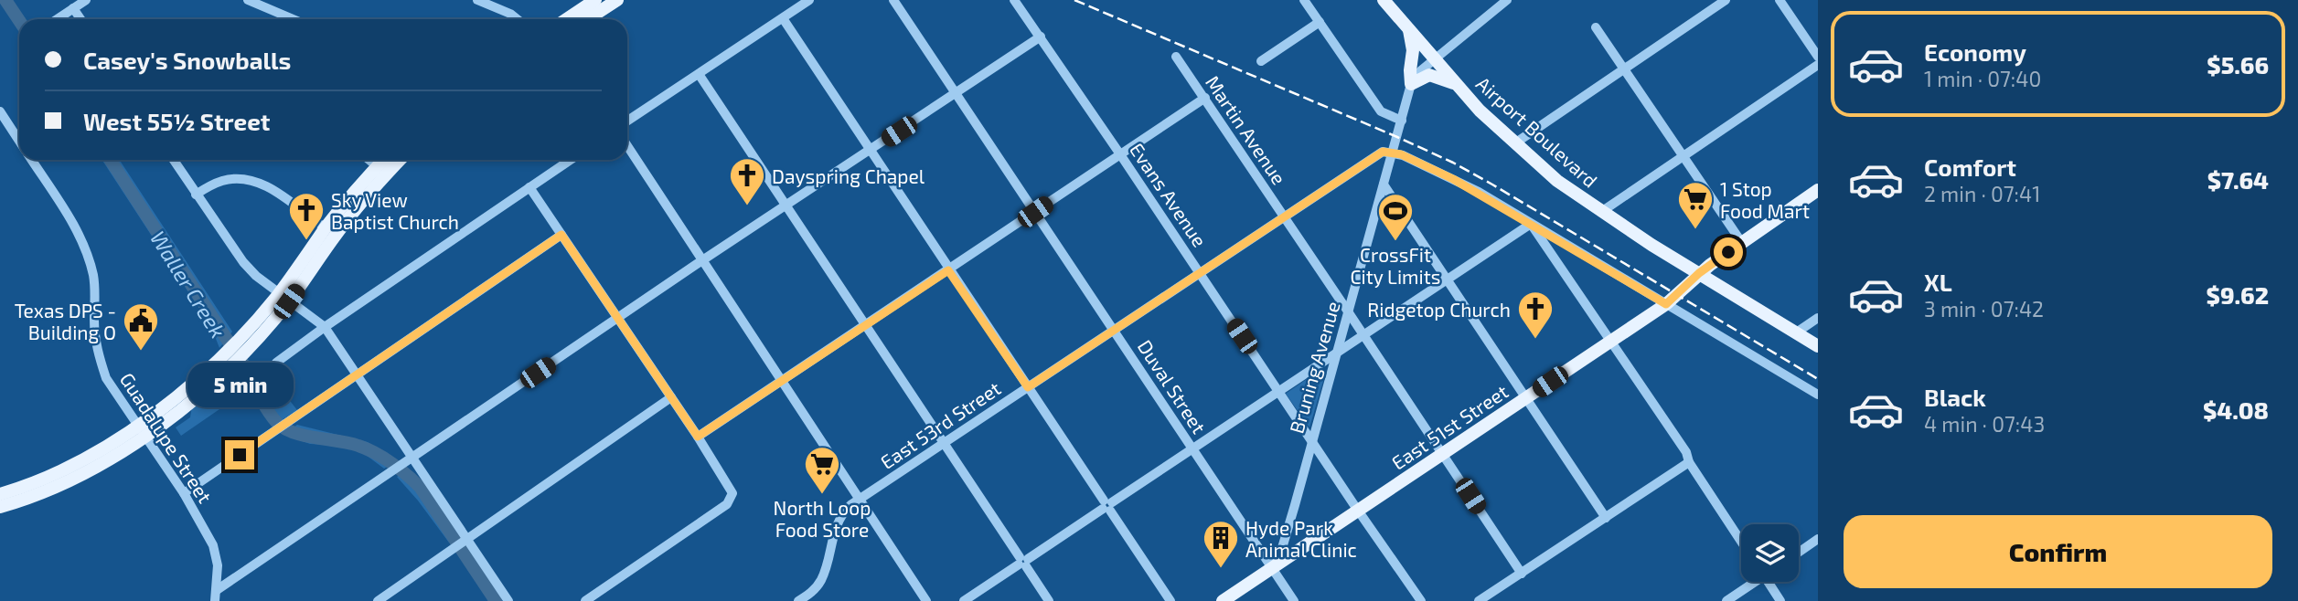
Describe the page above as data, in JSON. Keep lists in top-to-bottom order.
{
  "streets": {
    "main road": ["Airport Boulevard", "East 51st Street"],
    "street": [
      "Martin Avenue",
      "Evans Avenue",
      "Bruning Avenue",
      "Duval Street",
      "East 53rd Street",
      "Guadalupe Street"
    ]
  },
  "crossings": [
    ["Martin Avenue", "Bruning Avenue"],
    ["Martin Avenue", "East 53rd Street"],
    ["Martin Avenue", "East 51st Street"],
    ["Airport Boulevard", "East 51st Street"],
    ["Evans Avenue", "Bruning Avenue"],
    ["Evans Avenue", "East 53rd Street"],
    ["Evans Avenue", "East 51st Street"],
    ["Bruning Avenue", "Duval Street"],
    ["Bruning Avenue", "East 53rd Street"],
    ["Bruning Avenue", "East 51st Street"],
    ["Duval Street", "East 53rd Street"],
    ["Duval Street", "East 51st Street"]
  ],
  "water": ["Waller Creek"],
  "places": {
    "church": ["Dayspring Chapel", "Sky View Baptist Church", "Ridgetop Church"],
    "supermarket": ["1 Stop Food Mart", "North Loop Food Store"],
    "sports": ["CrossFit City Limits"],
    "public building": ["Texas DPS - Building O"],
    "building": ["Hyde Park Animal Clinic"]
  },
  "page": {
    "list": [
      {
        "name": "Economy",
        "note": "1 min · 07:40",
        "value": "$5.66"
      },
      {
        "name": "Comfort",
        "note": "2 min · 07:41",
        "value": "$7.64"
      },
      {
        "name": "XL",
        "note": "3 min · 07:42",
        "value": "$9.62"
      },
      {
        "name": "Black",
        "note": "4 min · 07:43",
        "value": "$4.08"
      }
    ],
    "banner": ["Casey's Snowballs", "West 55½ Street"],
    "bubble": "5 min",
    "buttons": "Confirm"
  }
}
